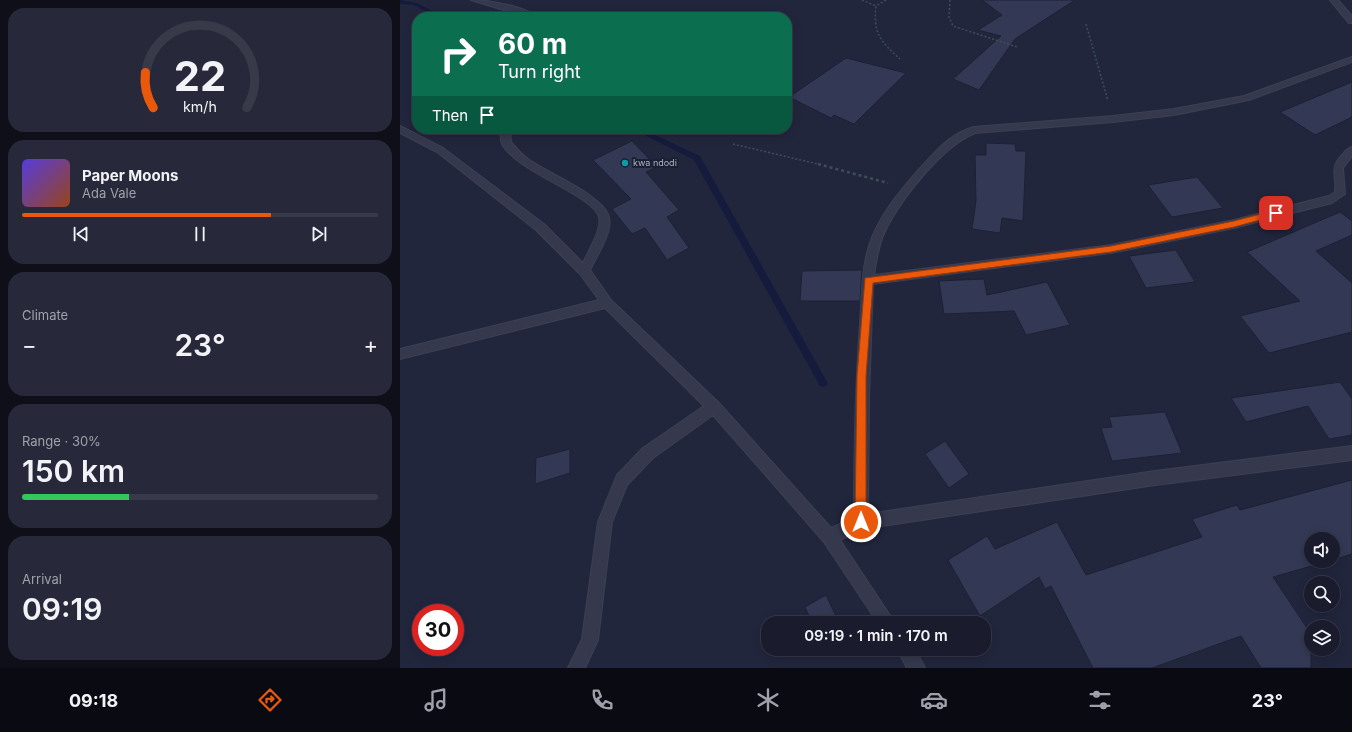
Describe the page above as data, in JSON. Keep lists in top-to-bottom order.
{
  "places": ["kwa ndodi"],
  "page": {
    "turn": ["60 m", "Turn right"],
    "then": "Then",
    "song": ["Paper Moons", "Ada Vale"],
    "tile": [
      "Climate",
      ["Range · 30%", "150 km"],
      ["Arrival", "09:19"]
    ],
    "heat": ["−", "23°", "+"],
    "limit": "30",
    "trip": "09:19 · 1 min · 170 m",
    "tabs": ["09:18", "23°"],
    "gauge": ["22", "km/h"]
  }
}
